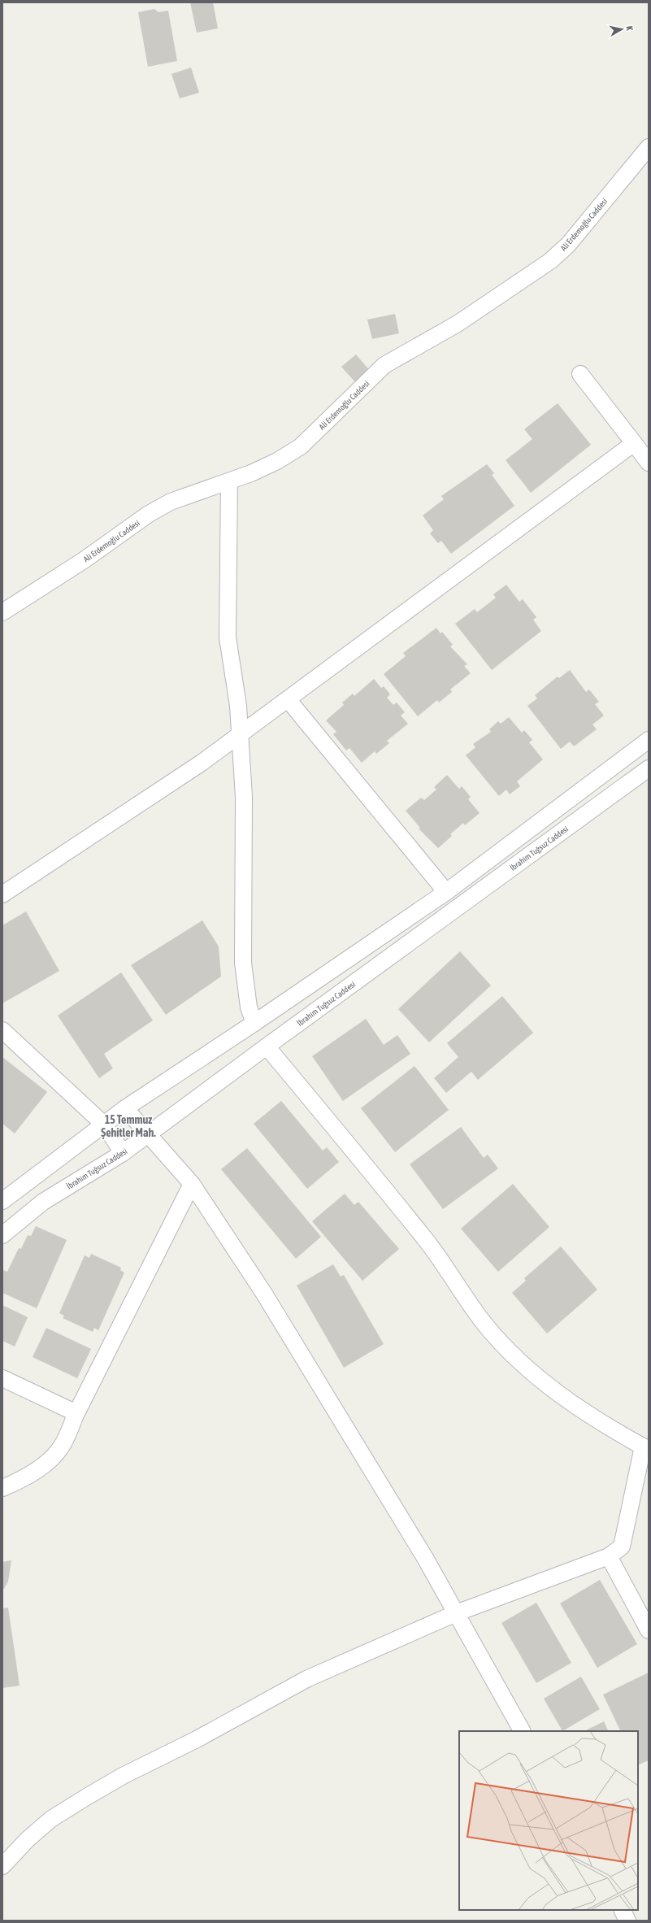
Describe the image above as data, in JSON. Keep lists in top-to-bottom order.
{
  "streets": {
    "street": ["Ali Erdemoğlu Caddesi", "İbrahim Tuğsuz Caddesi"]
  },
  "districts": ["15 Temmuz Şehitler Mah."],
  "north": "right"
}
